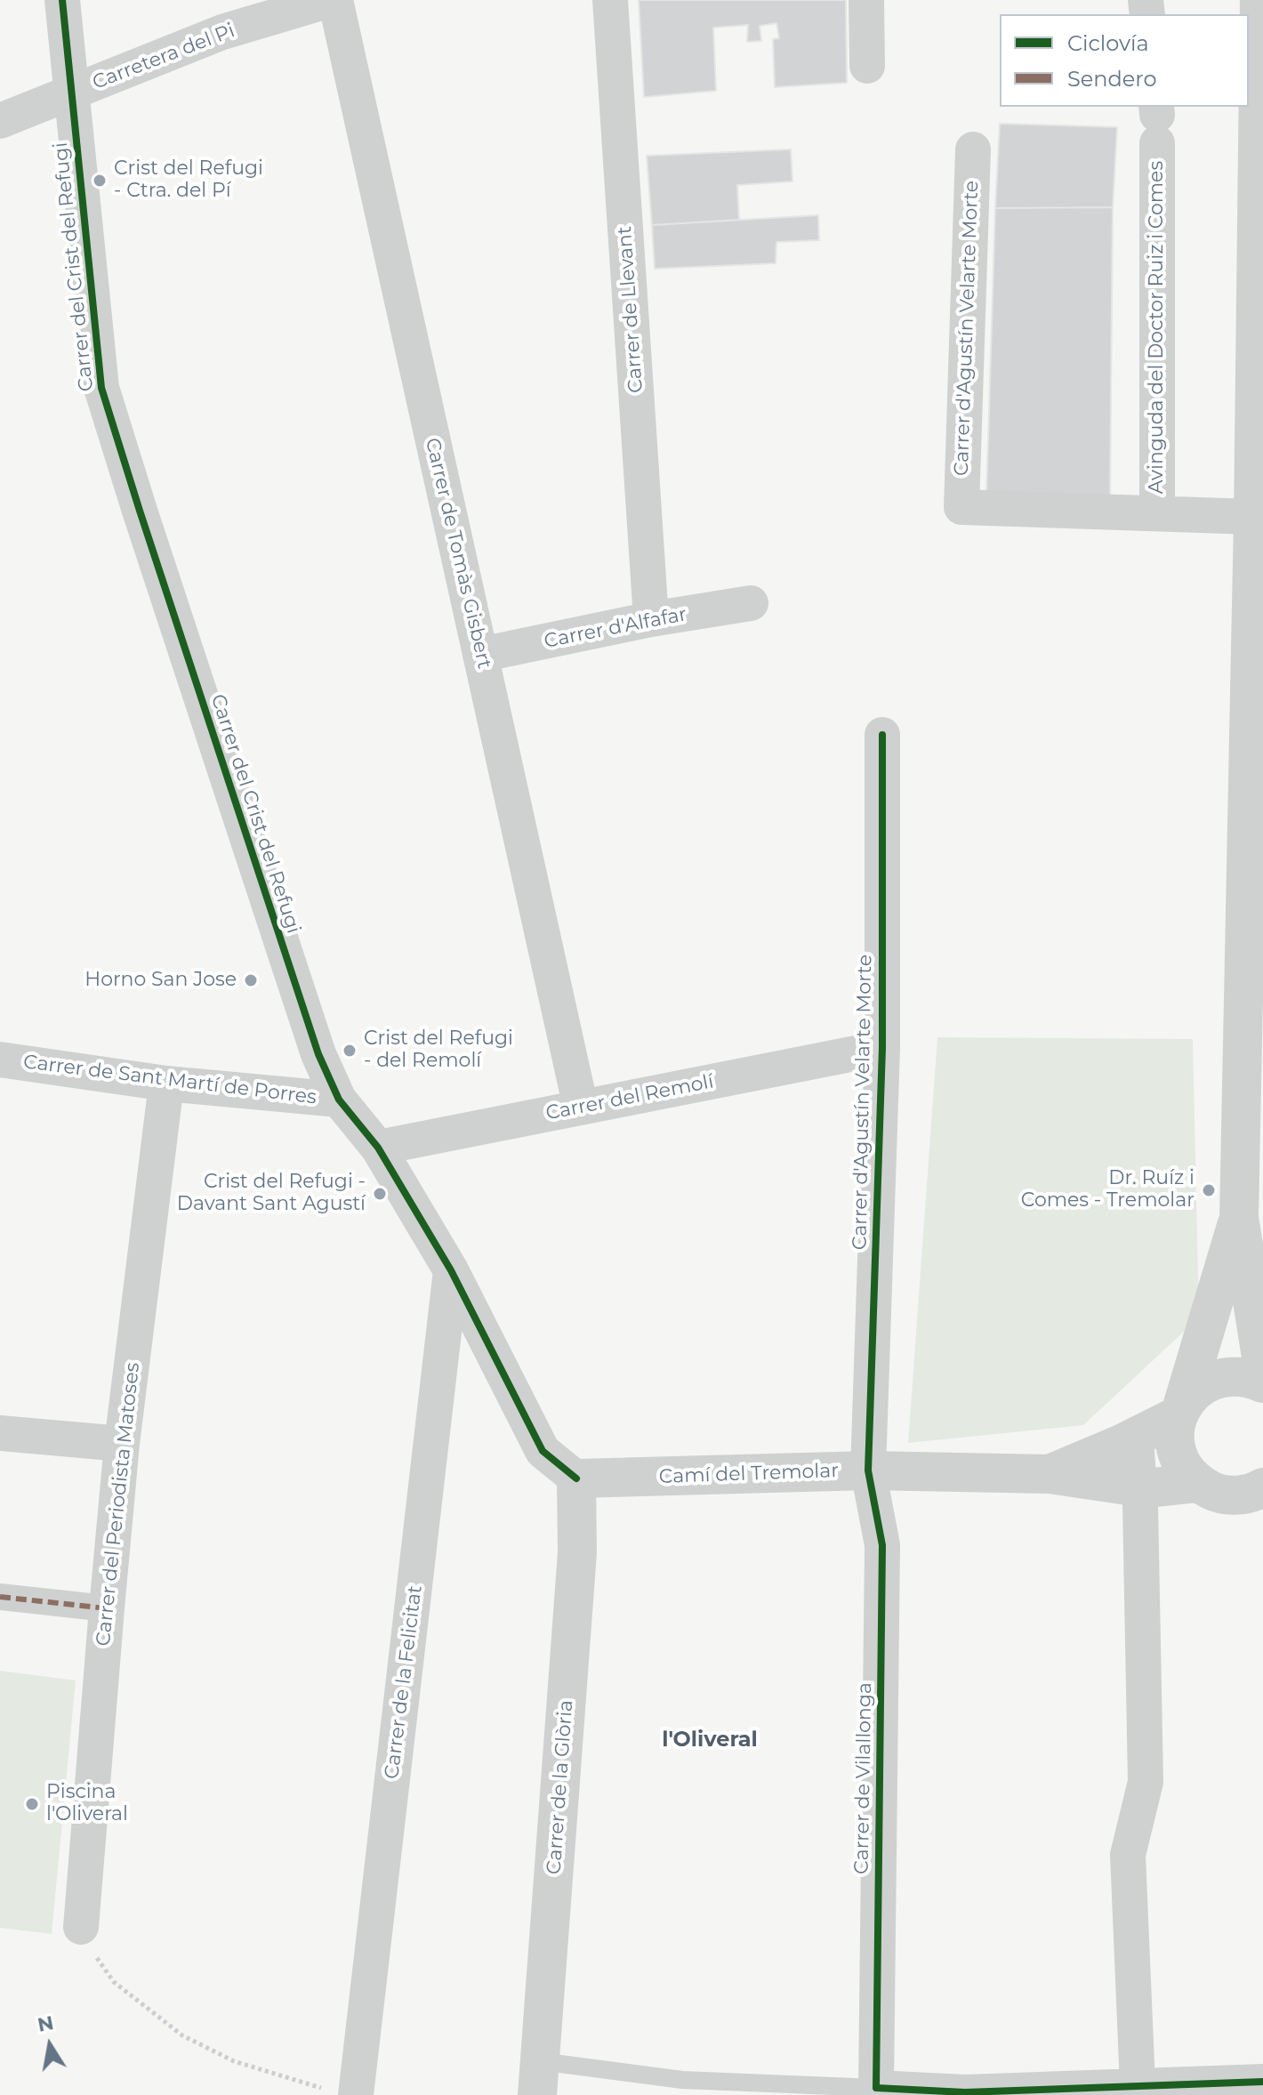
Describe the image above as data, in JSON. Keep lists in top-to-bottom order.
{
  "streets": {
    "street": [
      "Carretera del Pi",
      "Carrer del Crist del Refugi",
      "Carrer de Llevant",
      "Avinguda del Doctor Ruiz i Comes",
      "Carrer d'Agustín Velarte Morte",
      "Carrer de Tomàs Gisbert",
      "Carrer d'Alfafar",
      "Carrer de Sant Martí de Porres",
      "Carrer del Remolí",
      "Camí del Tremolar",
      "Carrer del Periodista Matoses",
      "Carrer de la Felicitat",
      "Carrer de Vilallonga",
      "Carrer de la Glòria"
    ]
  },
  "crossings": [
    ["Carretera del Pi", "Carrer del Crist del Refugi"],
    ["Carretera del Pi", "Carrer de Tomàs Gisbert"],
    ["Carrer del Crist del Refugi", "Carrer de Sant Martí de Porres"],
    ["Carrer del Crist del Refugi", "Carrer del Remolí"],
    ["Carrer del Crist del Refugi", "Camí del Tremolar"],
    ["Carrer del Crist del Refugi", "Carrer de la Felicitat"],
    ["Carrer del Crist del Refugi", "Carrer de la Glòria"],
    ["Carrer de Llevant", "Carrer d'Alfafar"],
    ["Avinguda del Doctor Ruiz i Comes", "Carrer d'Agustín Velarte Morte"],
    ["Carrer d'Agustín Velarte Morte", "Carrer del Remolí"],
    ["Carrer d'Agustín Velarte Morte", "Camí del Tremolar"],
    ["Carrer d'Agustín Velarte Morte", "Carrer de Vilallonga"],
    ["Carrer de Tomàs Gisbert", "Carrer d'Alfafar"],
    ["Carrer de Tomàs Gisbert", "Carrer del Remolí"],
    ["Carrer de Sant Martí de Porres", "Carrer del Periodista Matoses"],
    ["Camí del Tremolar", "Carrer de Vilallonga"],
    ["Camí del Tremolar", "Carrer de la Glòria"]
  ],
  "districts": ["l'Oliveral"],
  "places": [
    "Crist del Refugi - Ctra. del Pí",
    "Horno San Jose",
    "Crist del Refugi - del Remolí",
    "Dr. Ruíz i Comes - Tremolar",
    "Crist del Refugi - Davant Sant Agustí",
    "Piscina l'Oliveral"
  ],
  "legend": ["Ciclovía", "Sendero"],
  "north": "top"
}
